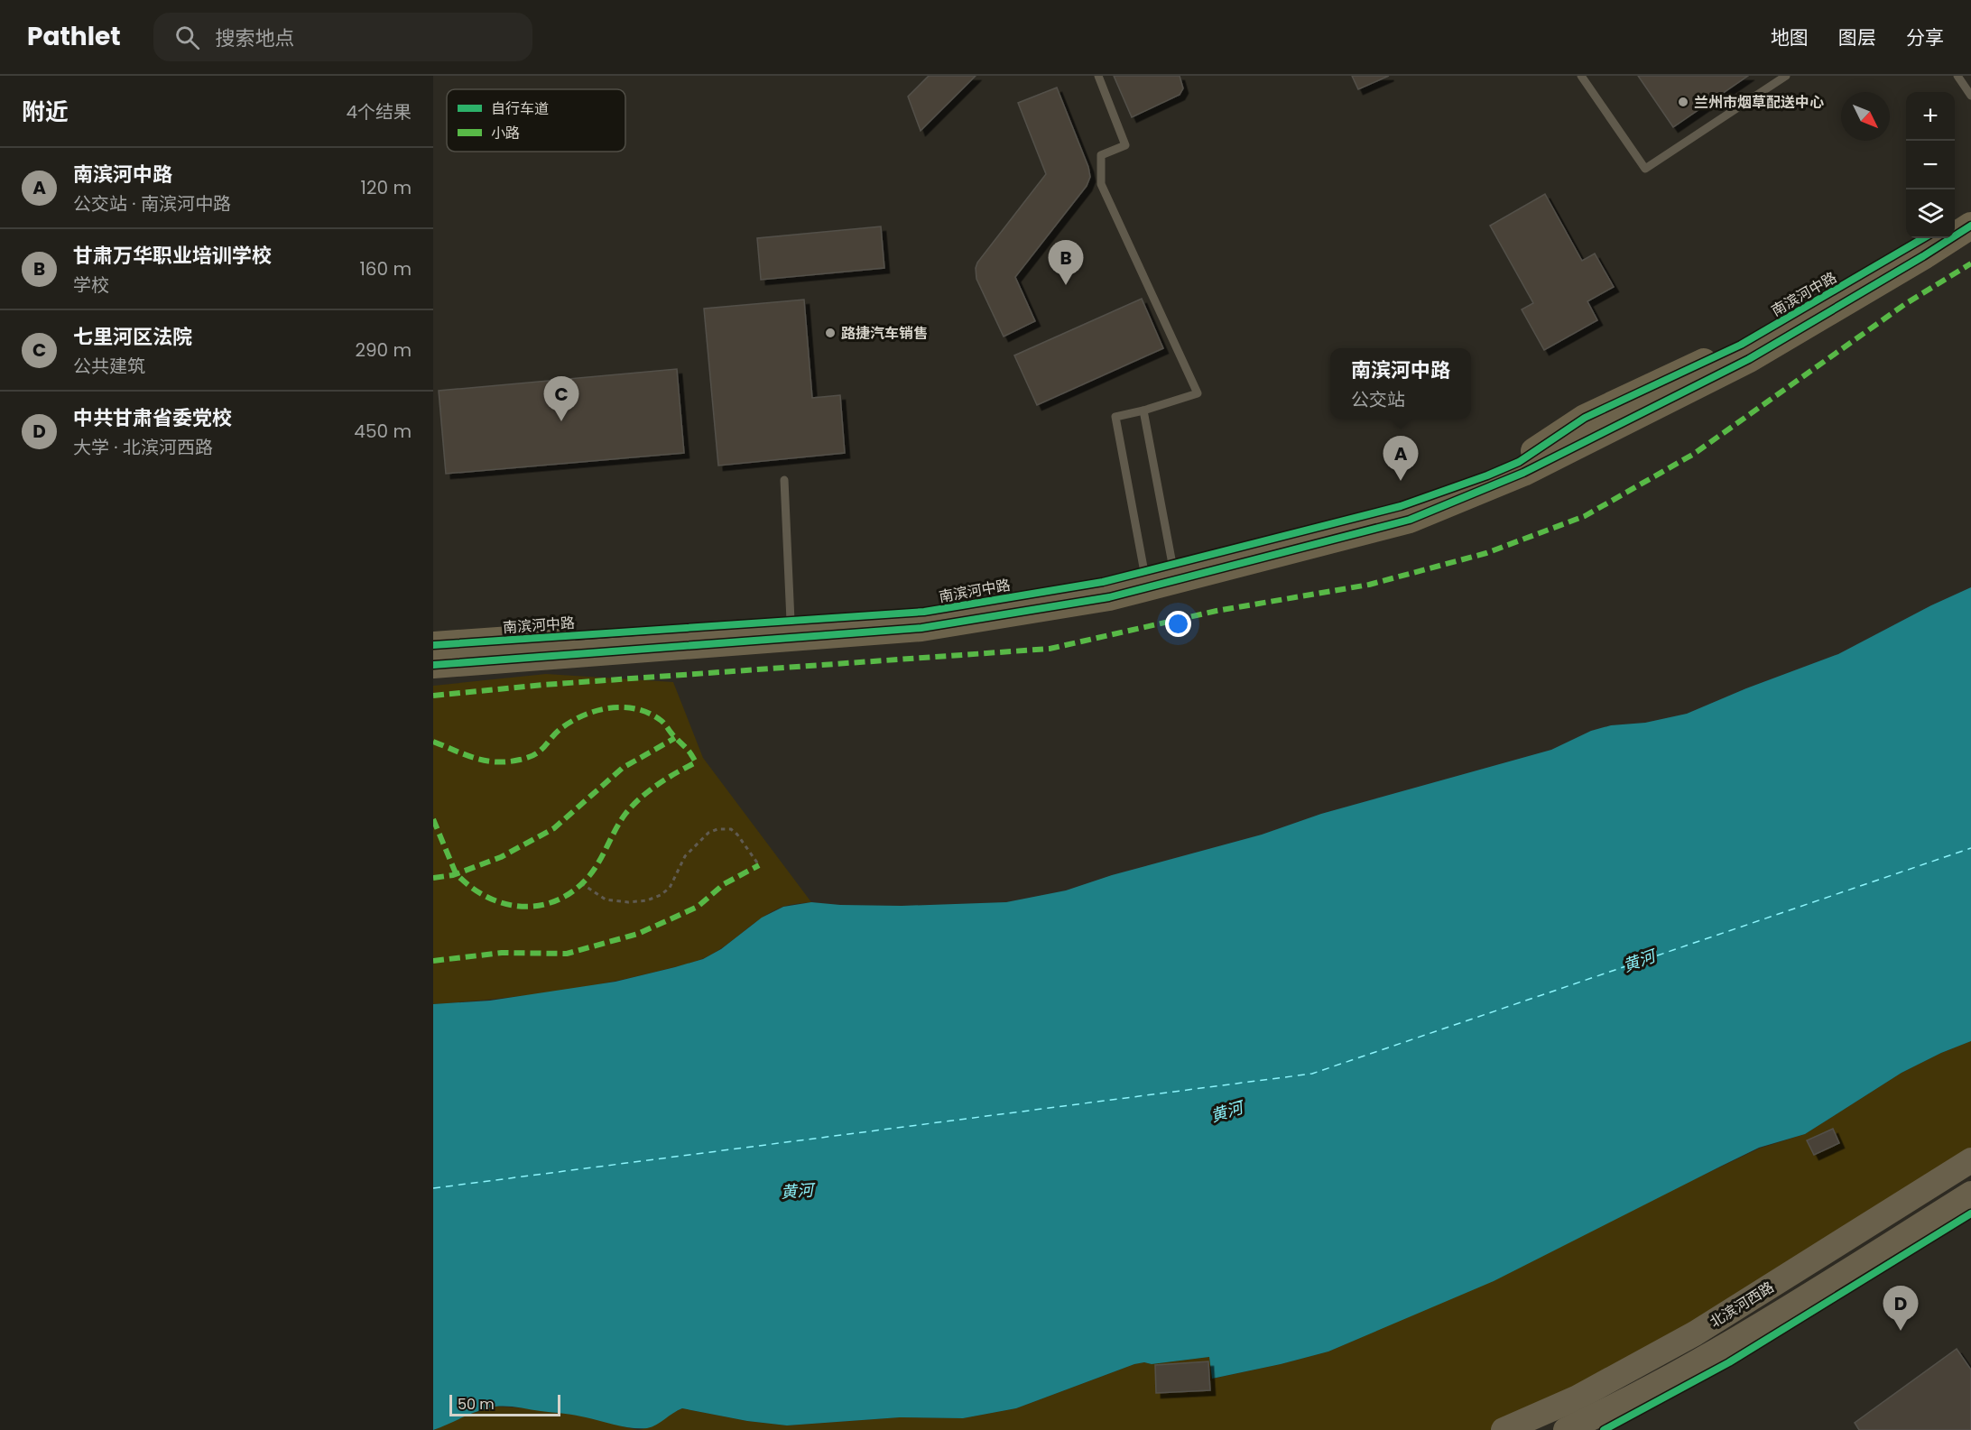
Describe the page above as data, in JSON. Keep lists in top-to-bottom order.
{
  "streets": {
    "highway": ["南滨河中路"],
    "main road": ["北滨河西路"]
  },
  "water": ["黄河"],
  "places": ["兰州市烟草配送中心", "路捷汽车销售"],
  "legend": ["自行车道", "小路"],
  "scale_bar": "50 m",
  "north": "bottom right",
  "page": {
    "header": "Pathlet",
    "search": "搜索地点",
    "nav": ["地图", "图层", "分享"],
    "heading": ["附近", "4个结果"],
    "map_buttons": ["+", "−"],
    "list": [
      {
        "mark": "A",
        "name": "南滨河中路",
        "note": "公交站 · 南滨河中路",
        "value": "120 m"
      },
      {
        "mark": "B",
        "name": "甘肃万华职业培训学校",
        "note": "学校",
        "value": "160 m"
      },
      {
        "mark": "C",
        "name": "七里河区法院",
        "note": "公共建筑",
        "value": "290 m"
      },
      {
        "mark": "D",
        "name": "中共甘肃省委党校",
        "note": "大学 · 北滨河西路",
        "value": "450 m"
      }
    ],
    "pins": [
      "B",
      "C",
      "A",
      "D"
    ],
    "popup": ["南滨河中路", "公交站"],
    "scale": "50 m"
  }
}
